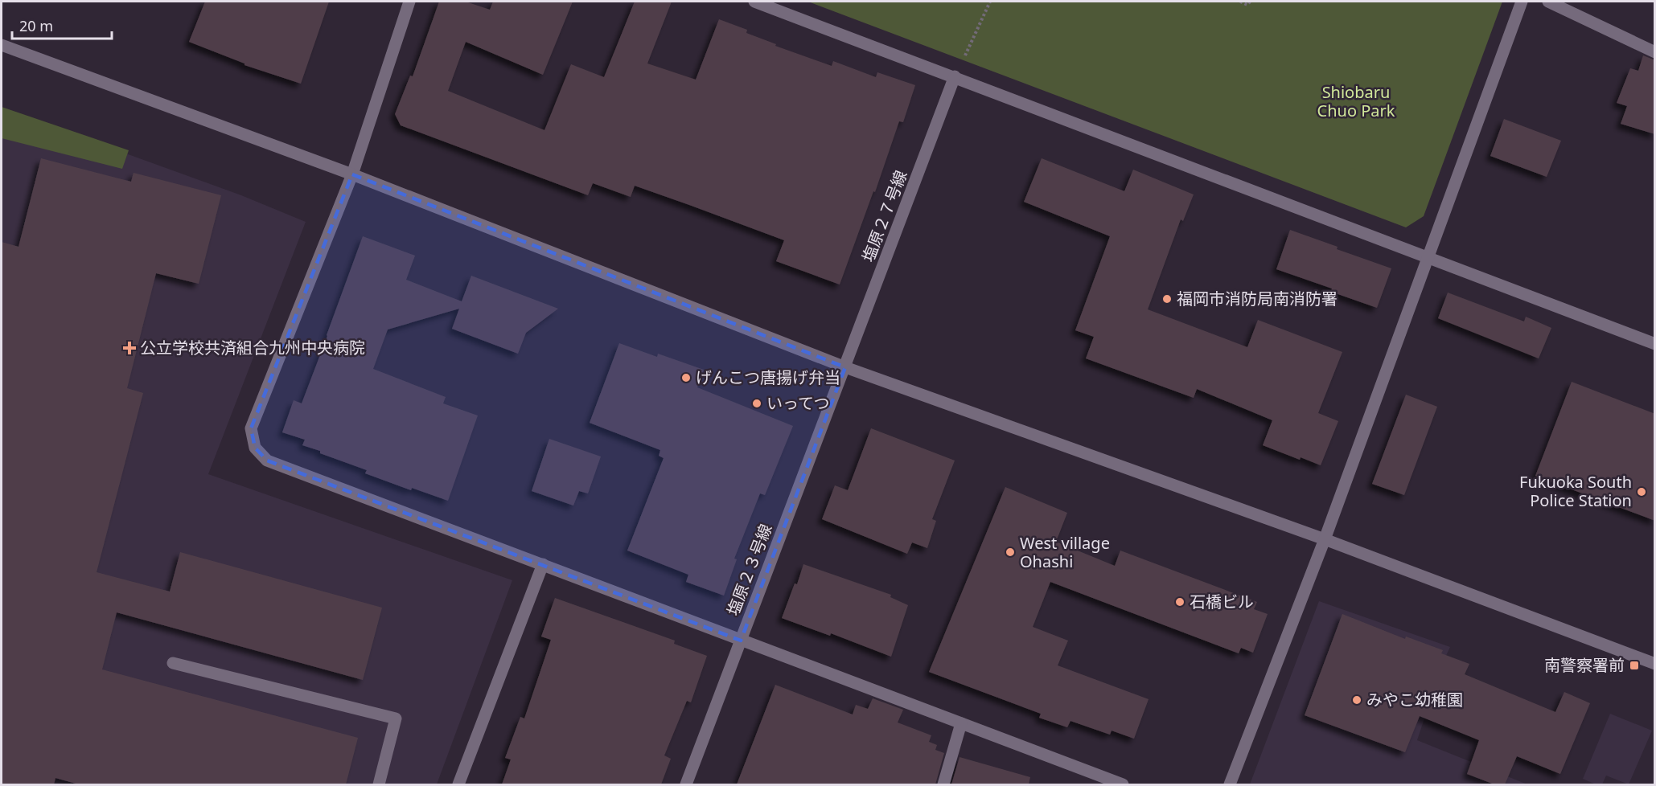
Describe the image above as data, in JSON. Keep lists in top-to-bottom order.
{
  "streets": {
    "street": ["塩原２７号線", "塩原２３号線"]
  },
  "crossings": [
    ["塩原２７号線", "塩原２３号線"]
  ],
  "parks": ["Shiobaru Chuo Park"],
  "places": {
    "other": [
      "福岡市消防局南消防署",
      "げんこつ唐揚げ弁当",
      "いってつ",
      "Fukuoka South Police Station",
      "West village Ohashi",
      "石橋ビル",
      "みやこ幼稚園"
    ],
    "health": ["公立学校共済組合九州中央病院"],
    "transit": ["南警察署前"]
  },
  "scale_bar": "20 m"
}
